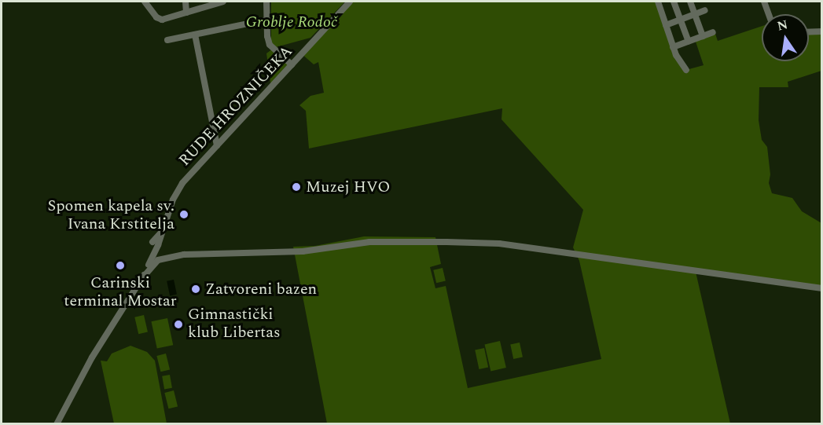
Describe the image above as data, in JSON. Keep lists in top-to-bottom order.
{
  "streets": {
    "street": ["RUDE HROZNIČEKA"]
  },
  "parks": ["Groblje Rodoč"],
  "places": [
    "Muzej HVO",
    "Spomen kapela sv. Ivana Krstitelja",
    "Carinski terminal Mostar",
    "Zatvoreni bazen",
    "Gimnastički klub Libertas"
  ],
  "north": "top"
}
